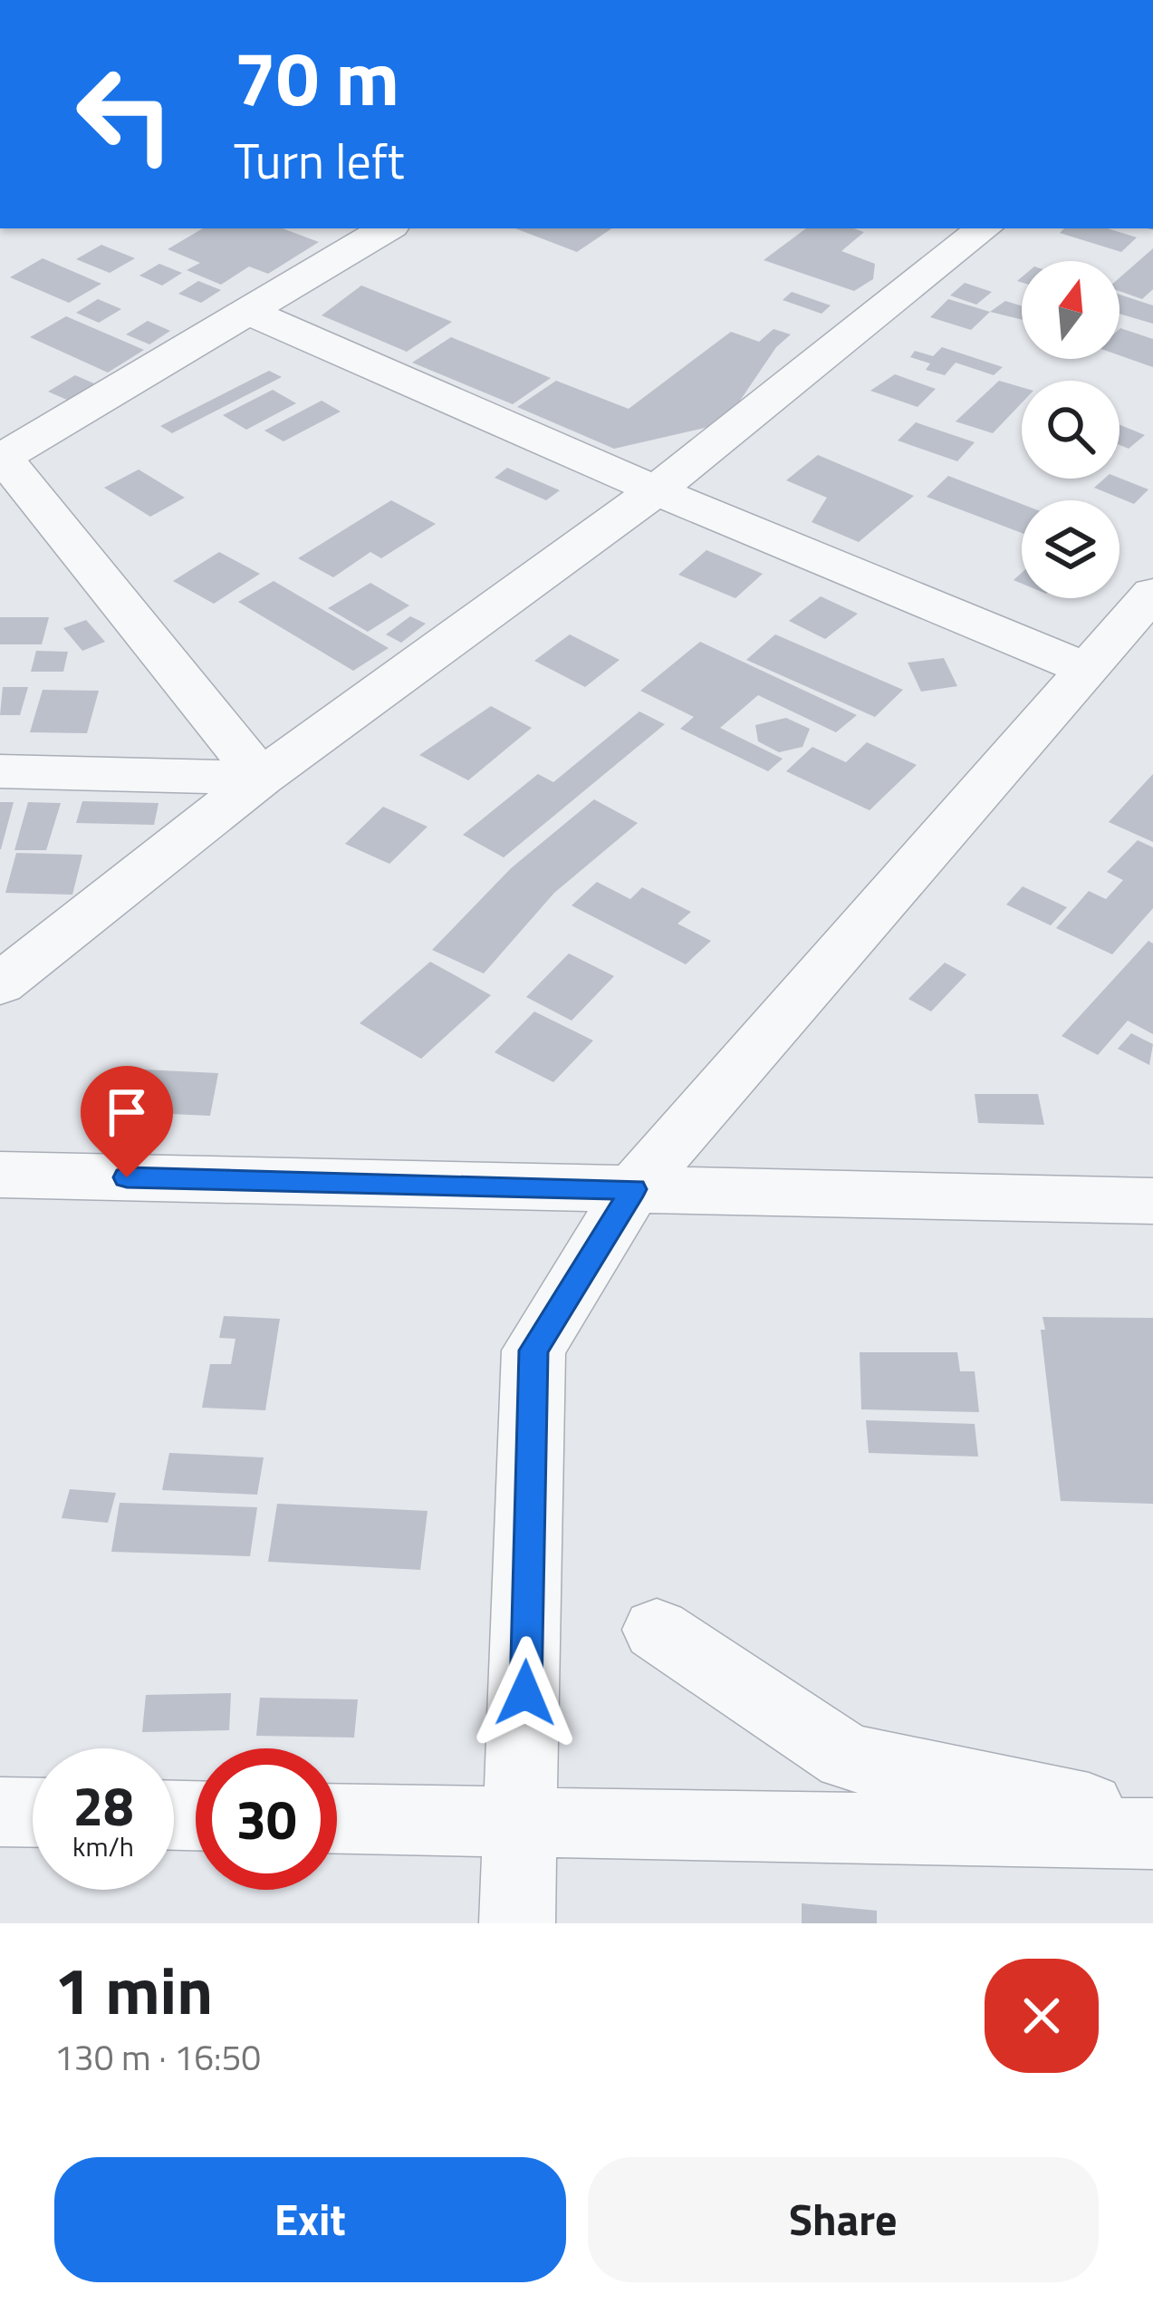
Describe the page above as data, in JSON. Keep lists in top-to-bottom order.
{
  "north": "top",
  "page": {
    "turn": ["70 m", "Turn left"],
    "speed": "28 km/h",
    "limit": "30",
    "heading": ["1 min", "130 m · 16:50"],
    "buttons": ["Exit", "Share"]
  }
}
